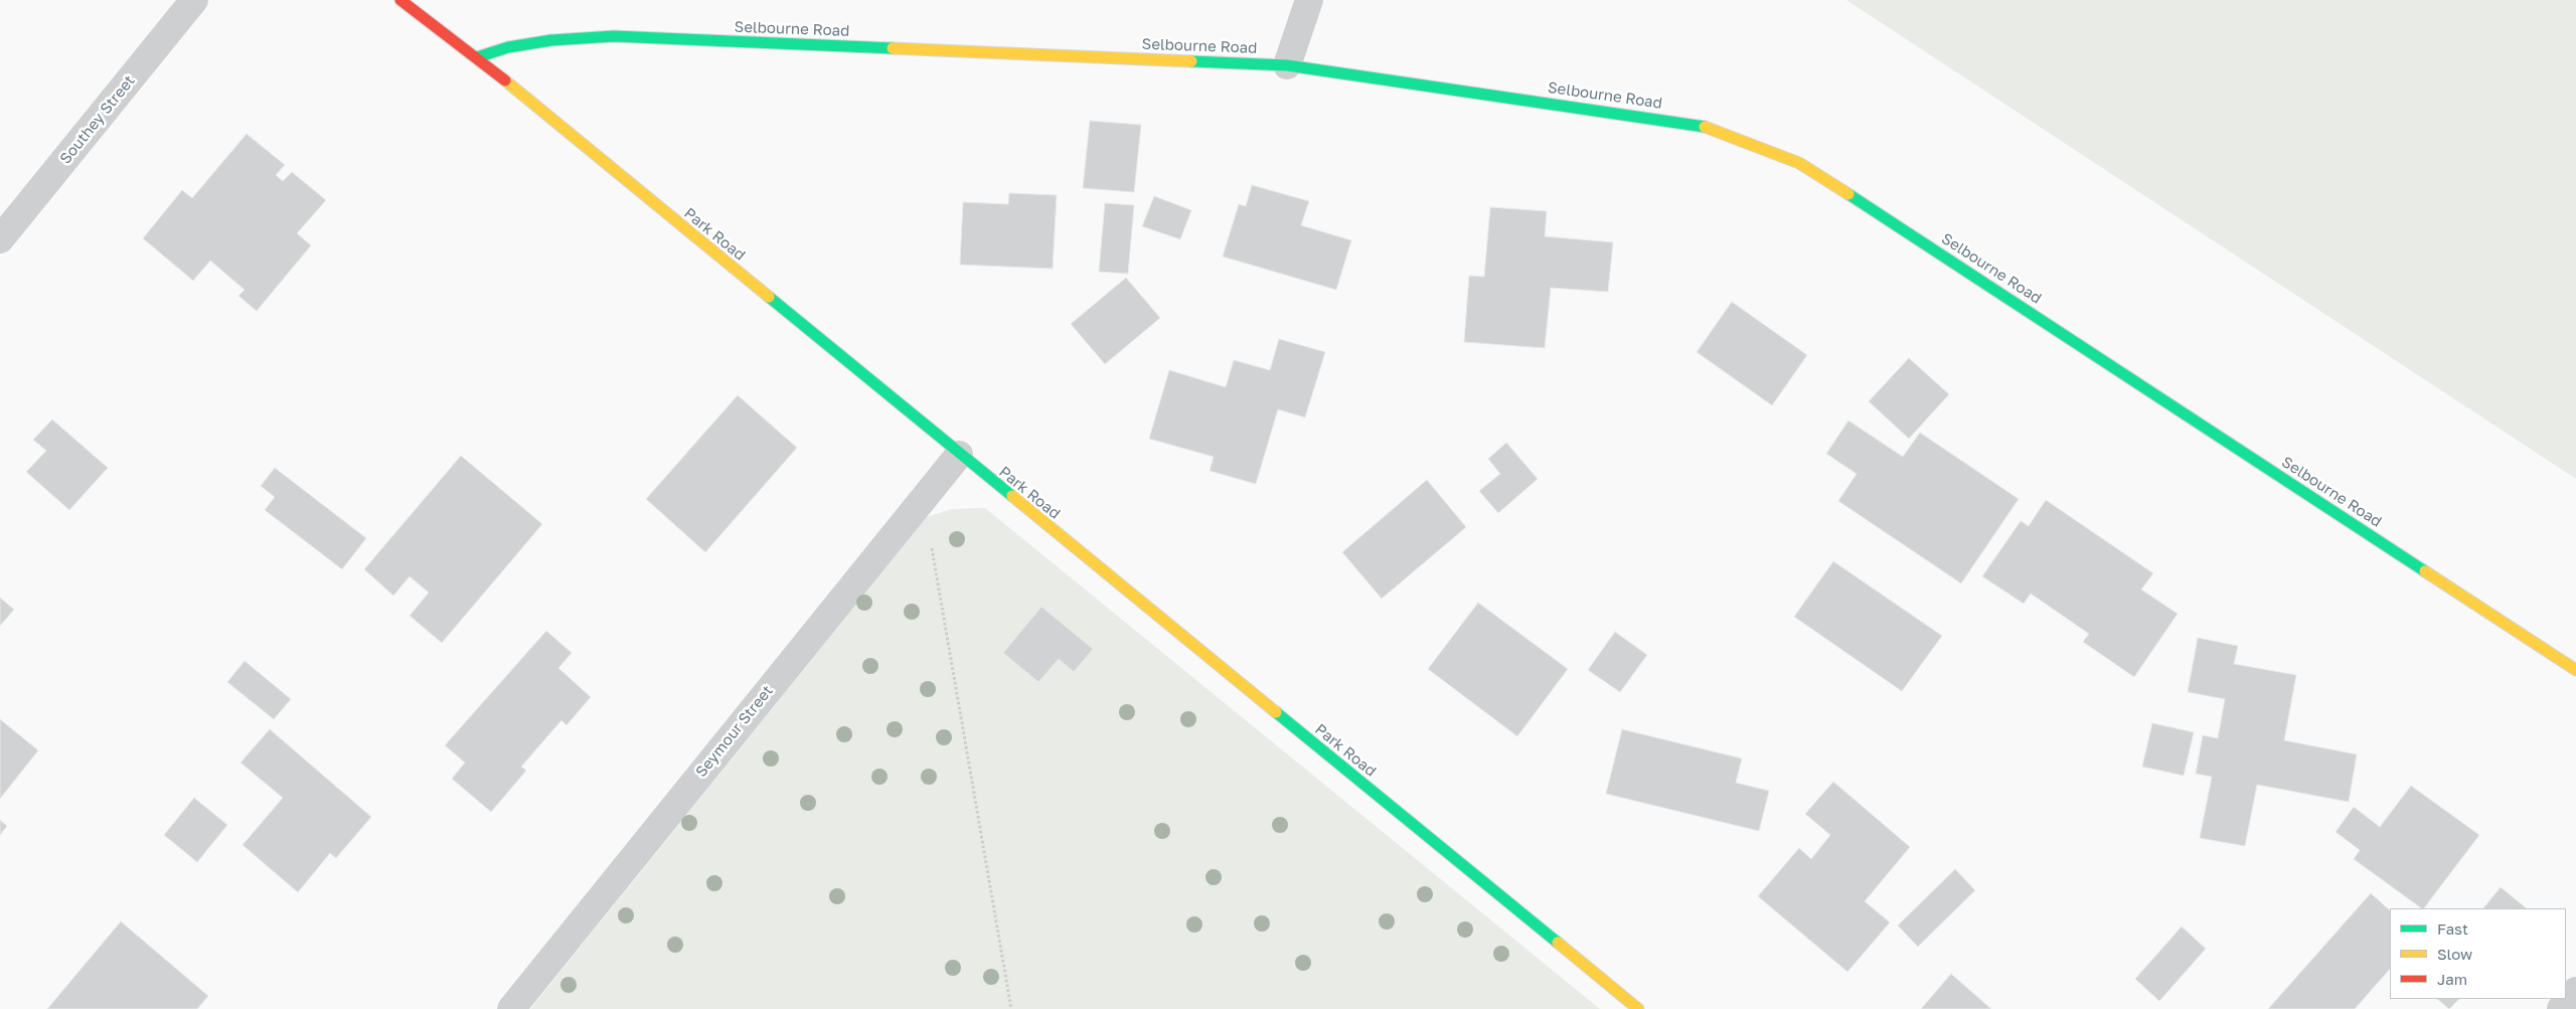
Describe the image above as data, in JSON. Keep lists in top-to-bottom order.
{
  "streets": {
    "street": [
      "Selbourne Road",
      "Southey Street",
      "Park Road",
      "Seymour Street"
    ]
  },
  "crossings": [
    ["Selbourne Road", "Park Road"],
    ["Park Road", "Seymour Street"]
  ],
  "legend": ["Fast", "Slow", "Jam"]
}
